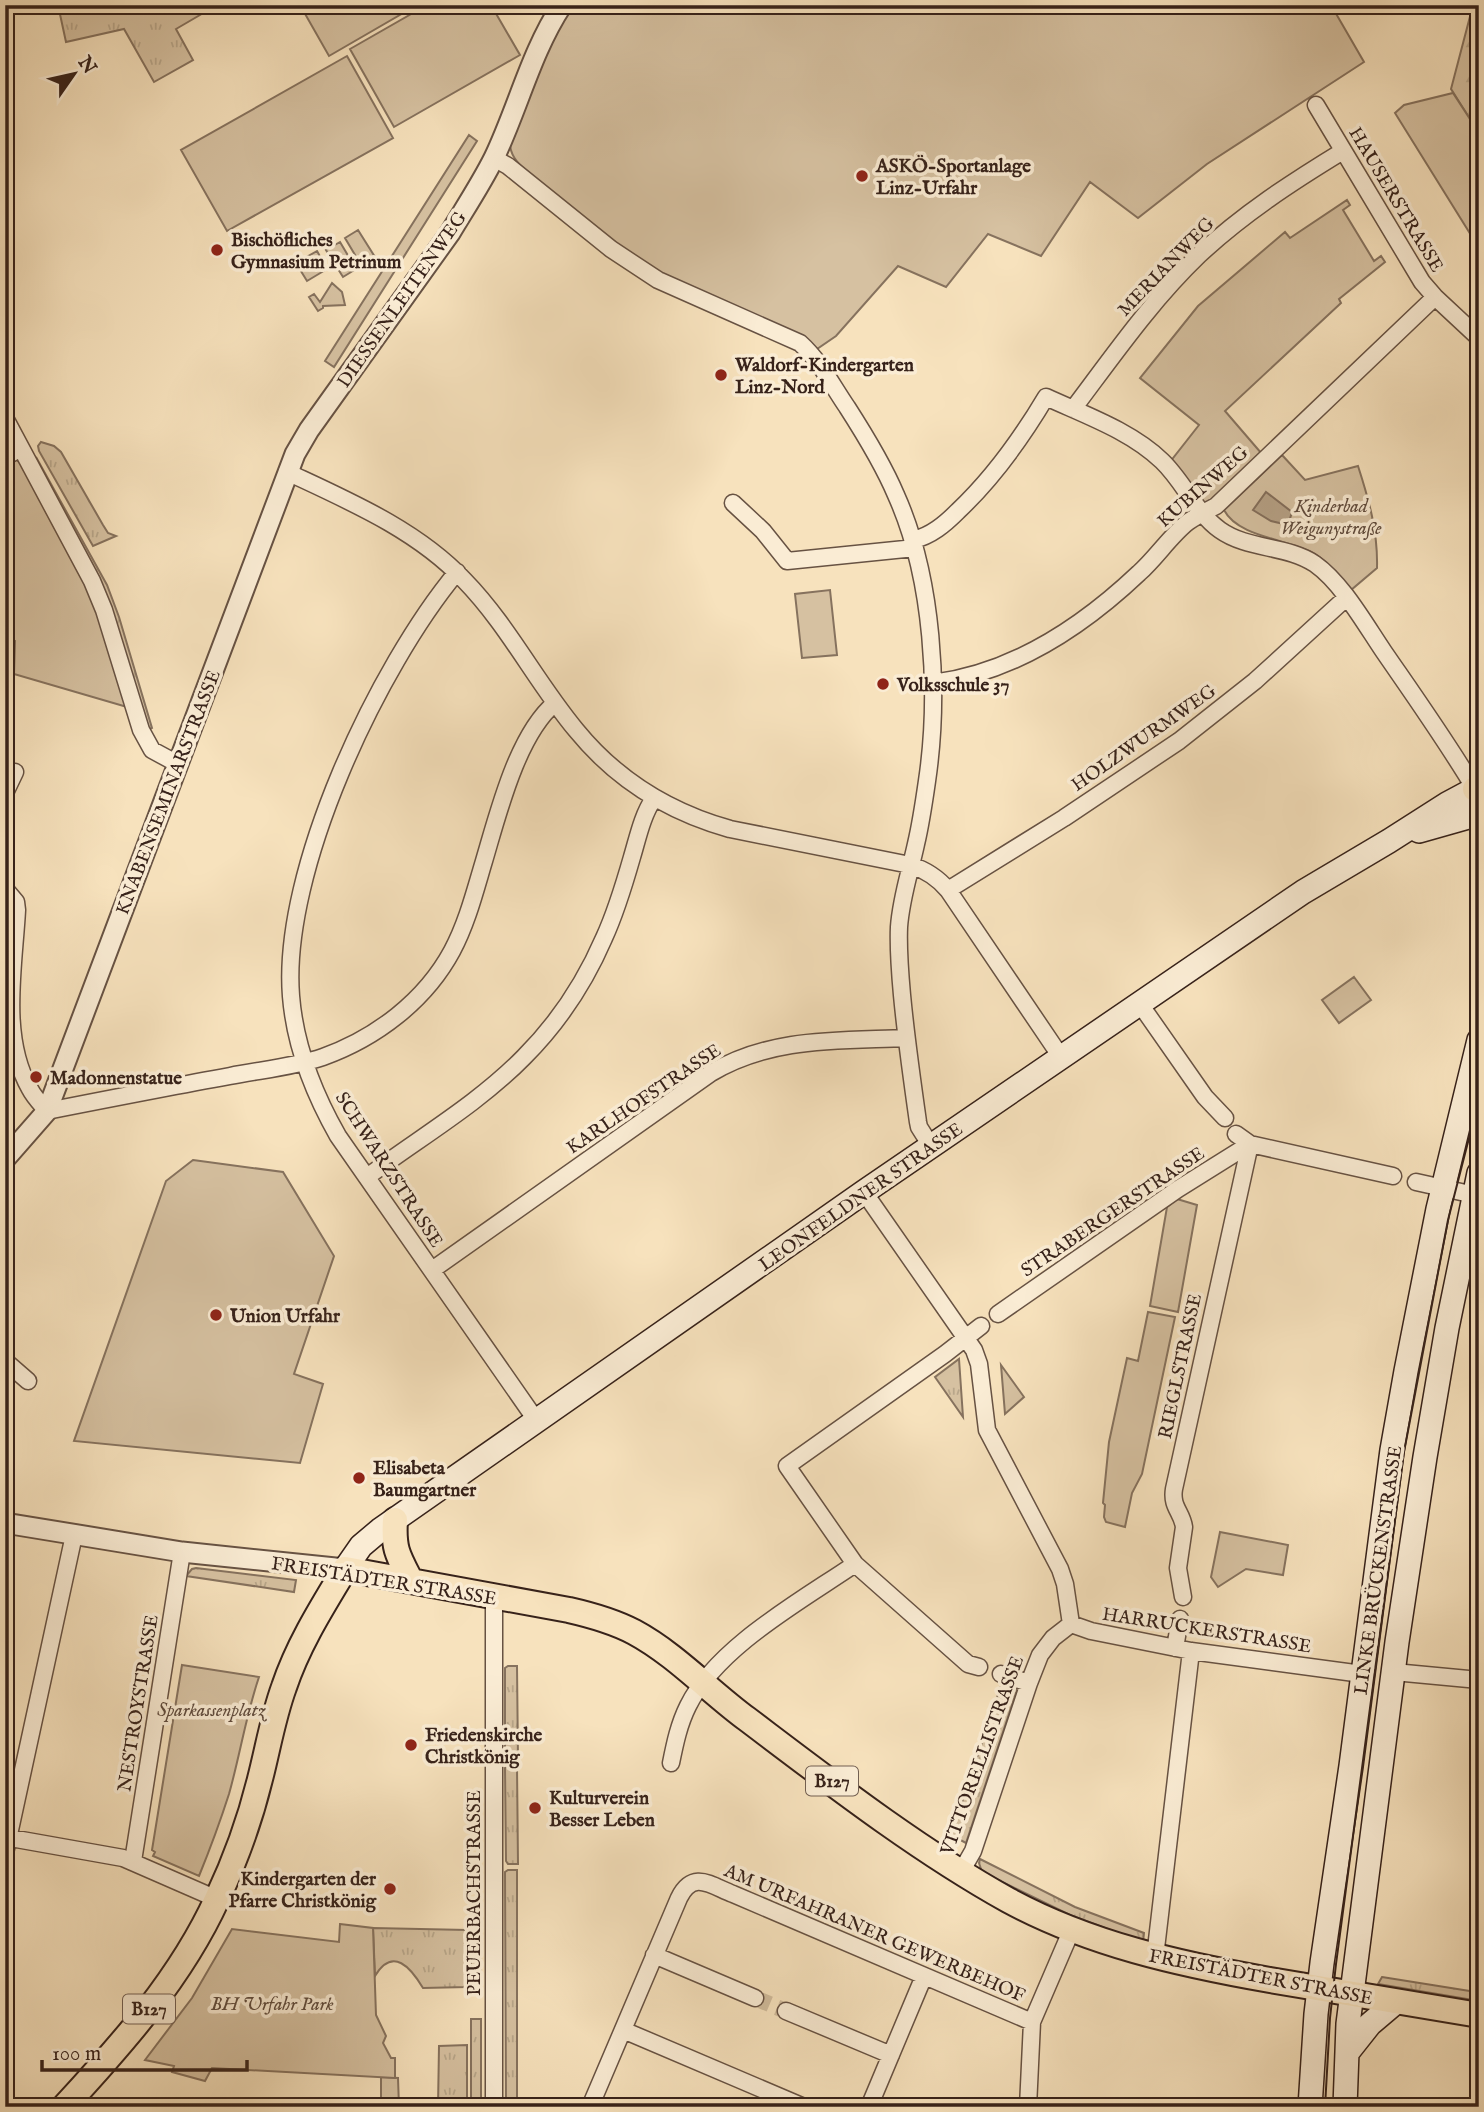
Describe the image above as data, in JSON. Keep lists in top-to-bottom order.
{
  "streets": {
    "main road": [
      "LEONFELDNER STRASSE",
      "LINKE BRÜCKENSTRASSE",
      "FREISTÄDTER STRASSE",
      "B127"
    ],
    "street": [
      "HAUSERSTRASSE",
      "MERIANWEG",
      "DIESSENLEITENWEG",
      "KUBINWEG",
      "HOLZWURMWEG",
      "KNABENSEMINARSTRASSE",
      "KARLHOFSTRASSE",
      "SCHWARZSTRASSE",
      "STRABERGERSTRASSE",
      "RIEGLSTRASSE",
      "HARRUCKERSTRASSE",
      "NESTROYSTRASSE",
      "VITTORELLISTRASSE",
      "PEUERBACHSTRASSE",
      "AM URFAHRANER GEWERBEHOF"
    ]
  },
  "crossings": [
    ["HAUSERSTRASSE", "MERIANWEG"],
    ["HAUSERSTRASSE", "KUBINWEG"],
    ["DIESSENLEITENWEG", "KNABENSEMINARSTRASSE"],
    ["KARLHOFSTRASSE", "SCHWARZSTRASSE"],
    ["SCHWARZSTRASSE", "LEONFELDNER STRASSE"],
    ["LEONFELDNER STRASSE", "FREISTÄDTER STRASSE"],
    ["LEONFELDNER STRASSE", "B127"],
    ["STRABERGERSTRASSE", "RIEGLSTRASSE"],
    ["LINKE BRÜCKENSTRASSE", "FREISTÄDTER STRASSE"],
    ["LINKE BRÜCKENSTRASSE", "HARRUCKERSTRASSE"],
    ["FREISTÄDTER STRASSE", "NESTROYSTRASSE"],
    ["FREISTÄDTER STRASSE", "VITTORELLISTRASSE"],
    ["FREISTÄDTER STRASSE", "B127"],
    ["FREISTÄDTER STRASSE", "PEUERBACHSTRASSE"],
    ["HARRUCKERSTRASSE", "VITTORELLISTRASSE"]
  ],
  "parks": ["Kinderbad Weigunystraße", "Sparkassenplatz", "BH Urfahr Park"],
  "places": [
    "ASKÖ-Sportanlage Linz-Urfahr",
    "Bischöfliches Gymnasium Petrinum",
    "Waldorf-Kindergarten Linz-Nord",
    "Volksschule 37",
    "Madonnenstatue",
    "Union Urfahr",
    "Elisabeta Baumgartner",
    "Friedenskirche Christkönig",
    "Kulturverein Besser Leben",
    "Kindergarten der Pfarre Christkönig"
  ],
  "scale_bar": "100 m",
  "north": "top right"
}
